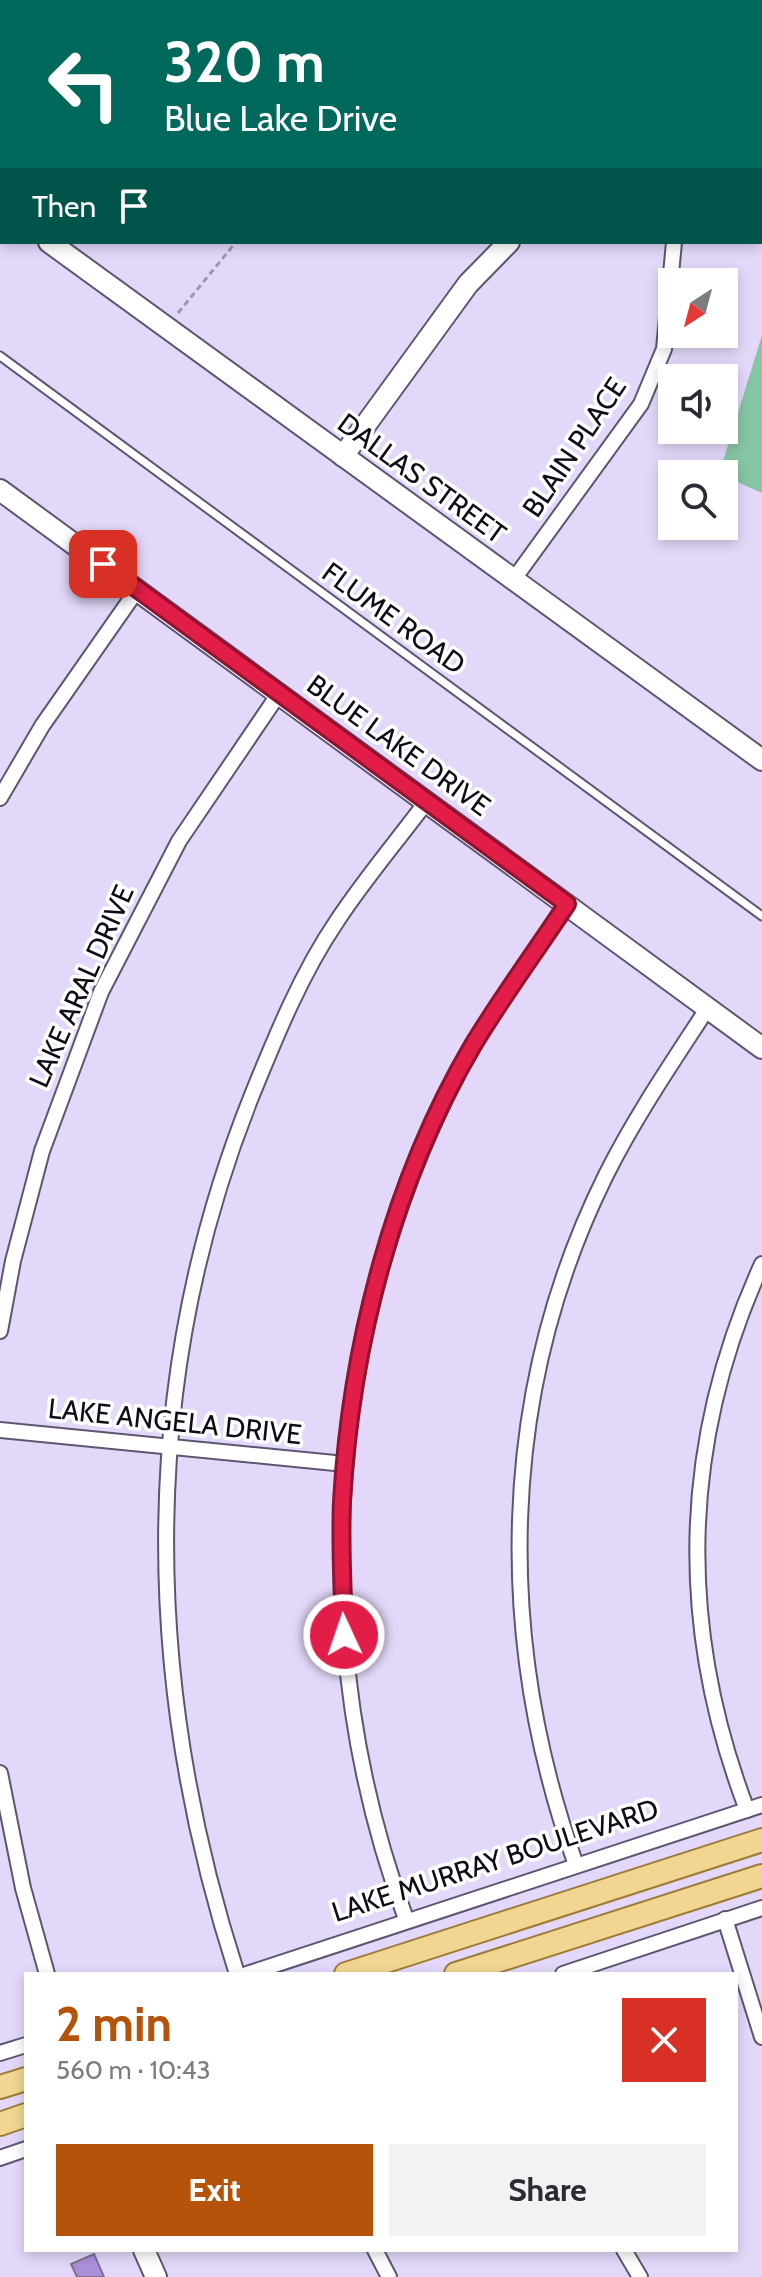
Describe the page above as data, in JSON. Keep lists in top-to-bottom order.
{
  "streets": {
    "street": [
      "BLAIN PLACE",
      "DALLAS STREET",
      "BLUE LAKE DRIVE",
      "LAKE ARAL DRIVE",
      "LAKE ANGELA DRIVE",
      "LAKE MURRAY BOULEVARD"
    ],
    "lane": ["FLUME ROAD"]
  },
  "crossings": [
    ["BLAIN PLACE", "DALLAS STREET"],
    ["BLUE LAKE DRIVE", "LAKE ARAL DRIVE"]
  ],
  "north": "bottom left",
  "page": {
    "turn": ["320 m", "Blue Lake Drive"],
    "then": "Then",
    "heading": ["2 min", "560 m · 10:43"],
    "buttons": ["Exit", "Share"]
  }
}
